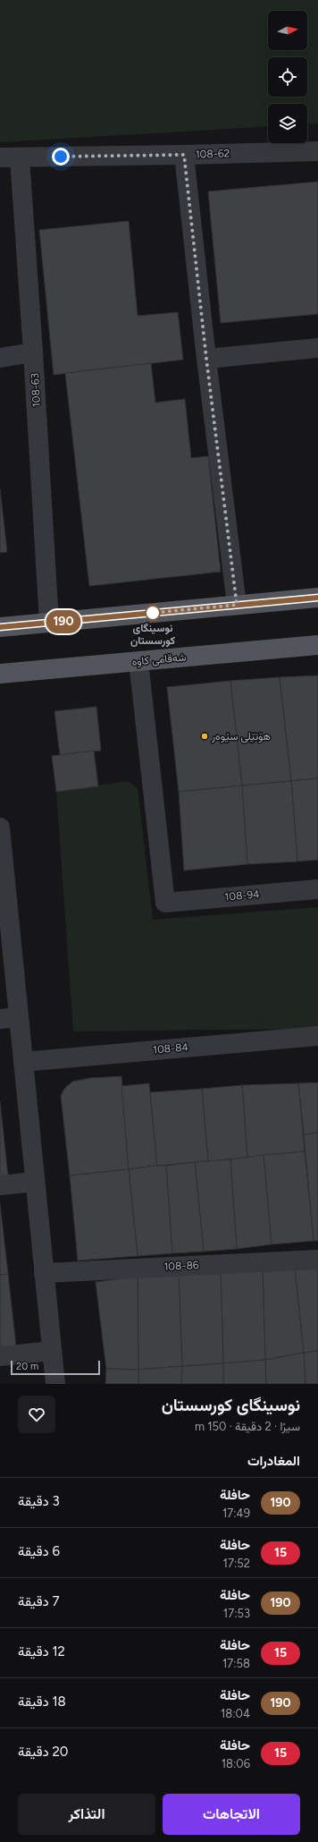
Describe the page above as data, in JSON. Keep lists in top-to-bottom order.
{
  "streets": {
    "main road": ["شەقامی کاوە"],
    "street": [
      "108-62",
      "108-63",
      "108-94",
      "108-84",
      "108-86"
    ]
  },
  "crossings": [
    ["108-62", "108-63"],
    ["شەقامی کاوە", "108-94"]
  ],
  "places": ["نوسینگای کورسستان", "هۆتێلی سێوەر"],
  "lines": ["bus line 190"],
  "scale_bar": "20 m",
  "north": "right",
  "page": {
    "on_map": "190",
    "scale": "20 m",
    "heading": [
      ["نوسینگای کورسستان", "سيرًا · 2 دقيقة · 150 m"],
      "المغادرات"
    ],
    "list": [
      {
        "mark": "190",
        "name": "حافلة",
        "note": "17:49",
        "value": "3 دقيقة"
      },
      {
        "mark": "15",
        "name": "حافلة",
        "note": "17:52",
        "value": "6 دقيقة"
      },
      {
        "mark": "190",
        "name": "حافلة",
        "note": "17:53",
        "value": "7 دقيقة"
      },
      {
        "mark": "15",
        "name": "حافلة",
        "note": "17:58",
        "value": "12 دقيقة"
      },
      {
        "mark": "190",
        "name": "حافلة",
        "note": "18:04",
        "value": "18 دقيقة"
      },
      {
        "mark": "15",
        "name": "حافلة",
        "note": "18:06",
        "value": "20 دقيقة"
      }
    ],
    "buttons": ["الاتجاهات", "التذاكر"]
  }
}
